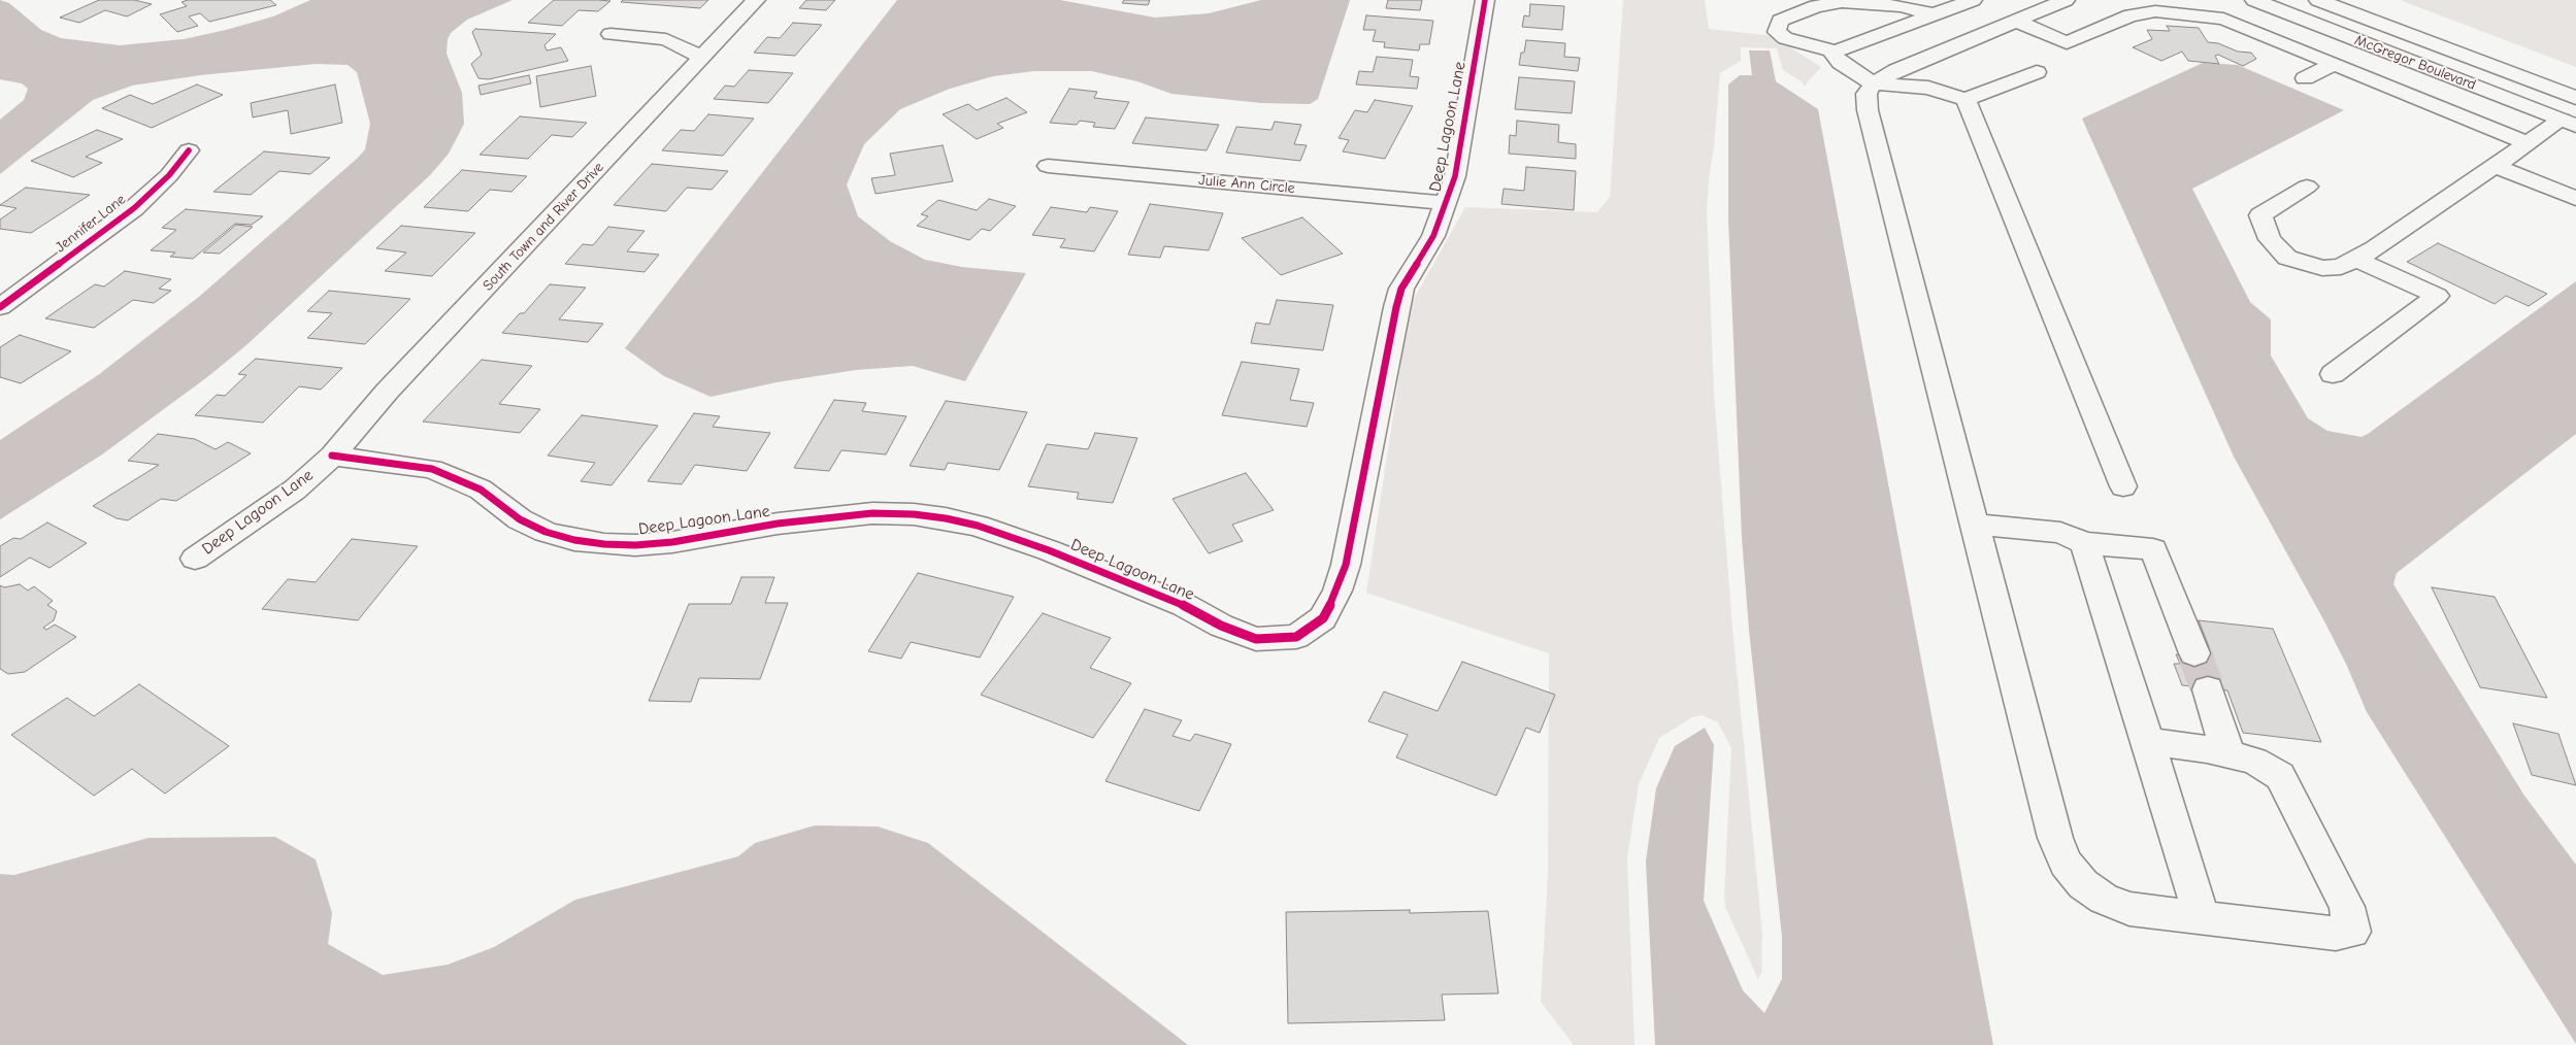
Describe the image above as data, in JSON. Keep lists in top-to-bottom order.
{
  "streets": {
    "street": [
      "McGregor Boulevard",
      "Deep Lagoon Lane",
      "Julie Ann Circle",
      "Jennifer Lane",
      "South Town and River Drive"
    ]
  },
  "crossings": [
    ["Deep Lagoon Lane", "Julie Ann Circle"],
    ["Deep Lagoon Lane", "South Town and River Drive"]
  ]
}
